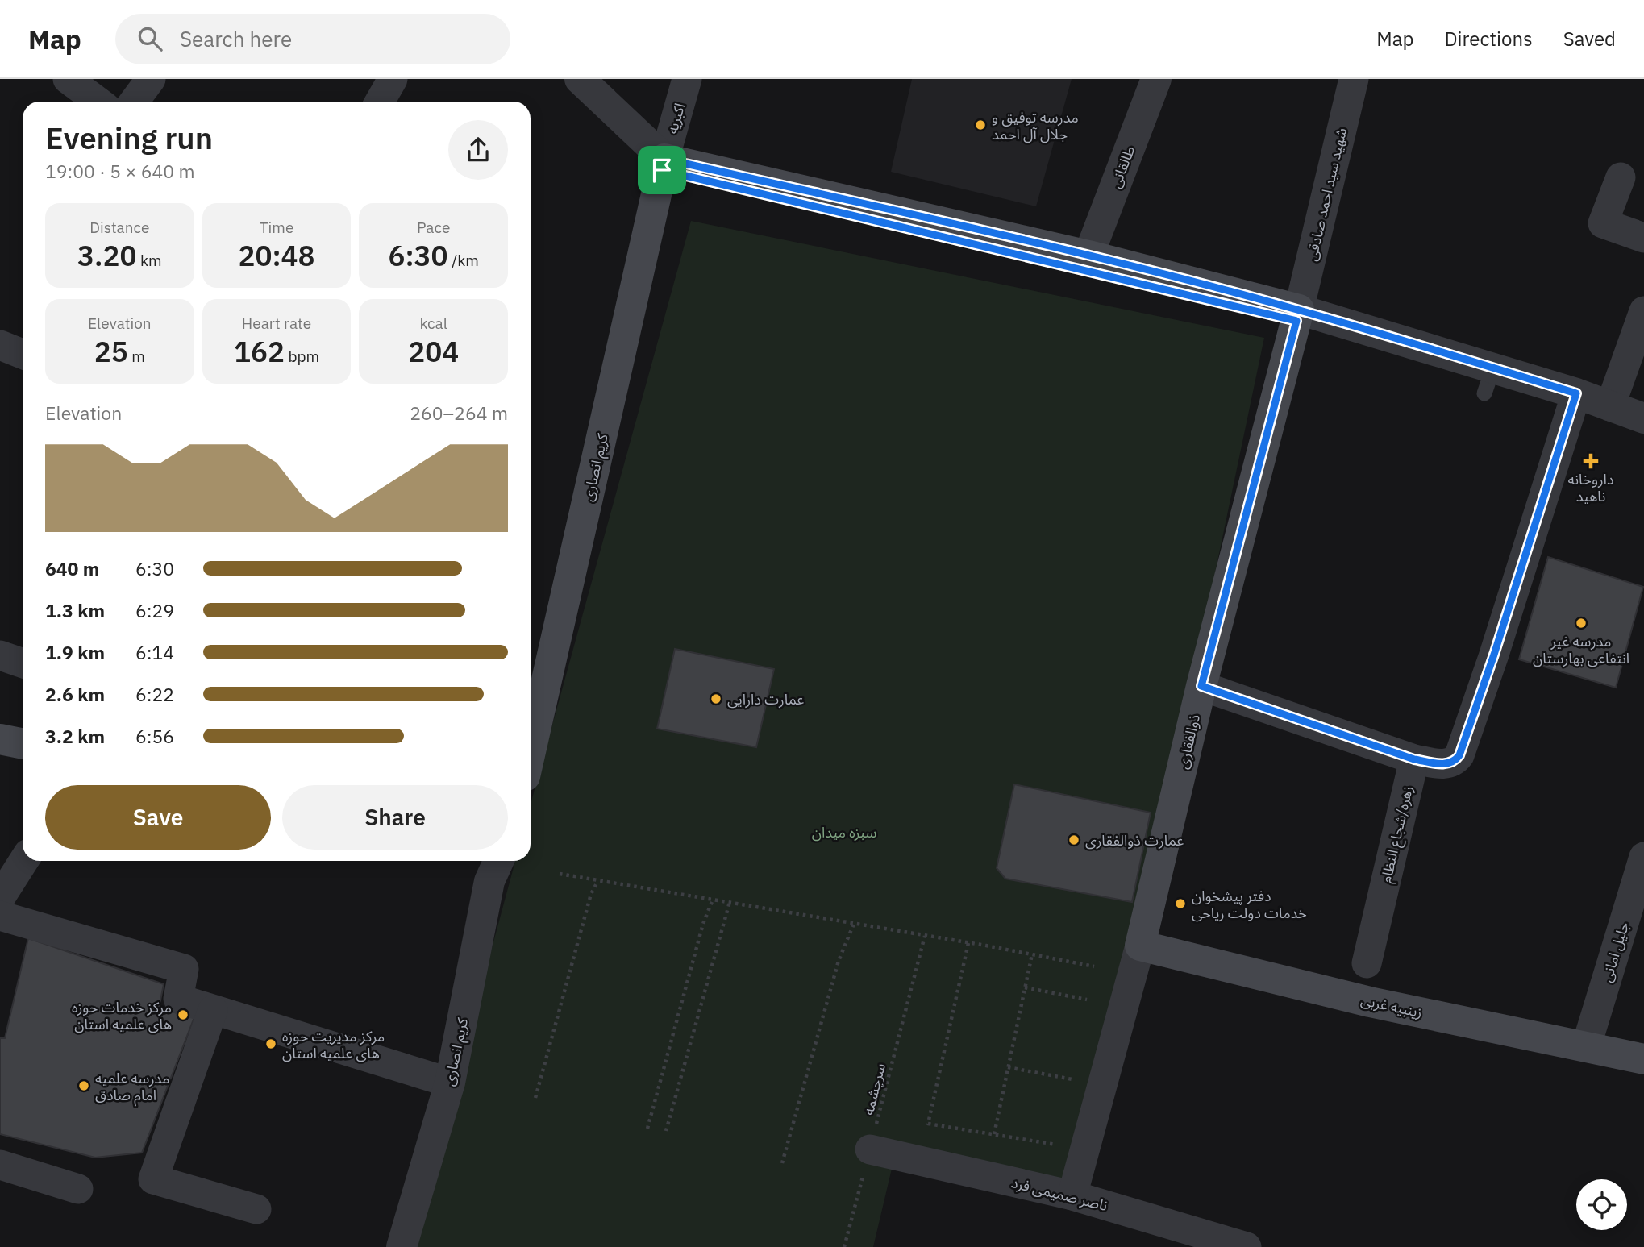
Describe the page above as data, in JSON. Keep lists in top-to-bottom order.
{
  "streets": {
    "main road": ["کریم انصاری", "ذوالفقاری", "زینبیه غربی"],
    "street": [
      "اکبریه",
      "طالقانی",
      "شهید سید احمد صادقی",
      "زهره/شجاع النظام",
      "جلیل امانی",
      "ناصر صمیمی فرد"
    ],
    "path": ["سرچشمه"]
  },
  "crossings": [
    ["اکبریه", "کریم انصاری"],
    ["شهید سید احمد صادقی", "ذوالفقاری"],
    ["ذوالفقاری", "زینبیه غربی"],
    ["جلیل امانی", "زینبیه غربی"],
    ["سرچشمه", "ناصر صمیمی فرد"]
  ],
  "parks": ["سبزه میدان"],
  "places": {
    "other": [
      "مدرسه توفیق و جلال آل احمد",
      "مدرسه غیر انتفاعی بهارستان",
      "عمارت دارایی",
      "عمارت ذوالفقاری",
      "دفتر پیشخوان خدمات دولت ریاحی",
      "مرکز خدمات حوزه های علمیه استان",
      "مرکز مدیریت حوزه های علمیه استان",
      "مدرسه علمیه امام صادق"
    ],
    "health": ["داروخانه ناهید"]
  },
  "page": {
    "header": "Map",
    "search": "Search here",
    "nav": ["Map", "Directions", "Saved"],
    "heading": ["Evening run", "19:00 · 5 × 640 m"],
    "stats": [
      ["Distance", "3.20 km"],
      ["Time", "20:48"],
      ["Pace", "6:30 /km"],
      ["Elevation", "25 m"],
      ["Heart rate", "162 bpm"],
      ["kcal", "204"]
    ],
    "chart": ["Elevation", "260–264 m"],
    "list": [
      {
        "name": "640 m",
        "note": "6:30"
      },
      {
        "name": "1.3 km",
        "note": "6:29"
      },
      {
        "name": "1.9 km",
        "note": "6:14"
      },
      {
        "name": "2.6 km",
        "note": "6:22"
      },
      {
        "name": "3.2 km",
        "note": "6:56"
      }
    ],
    "buttons": ["Save", "Share"]
  }
}
